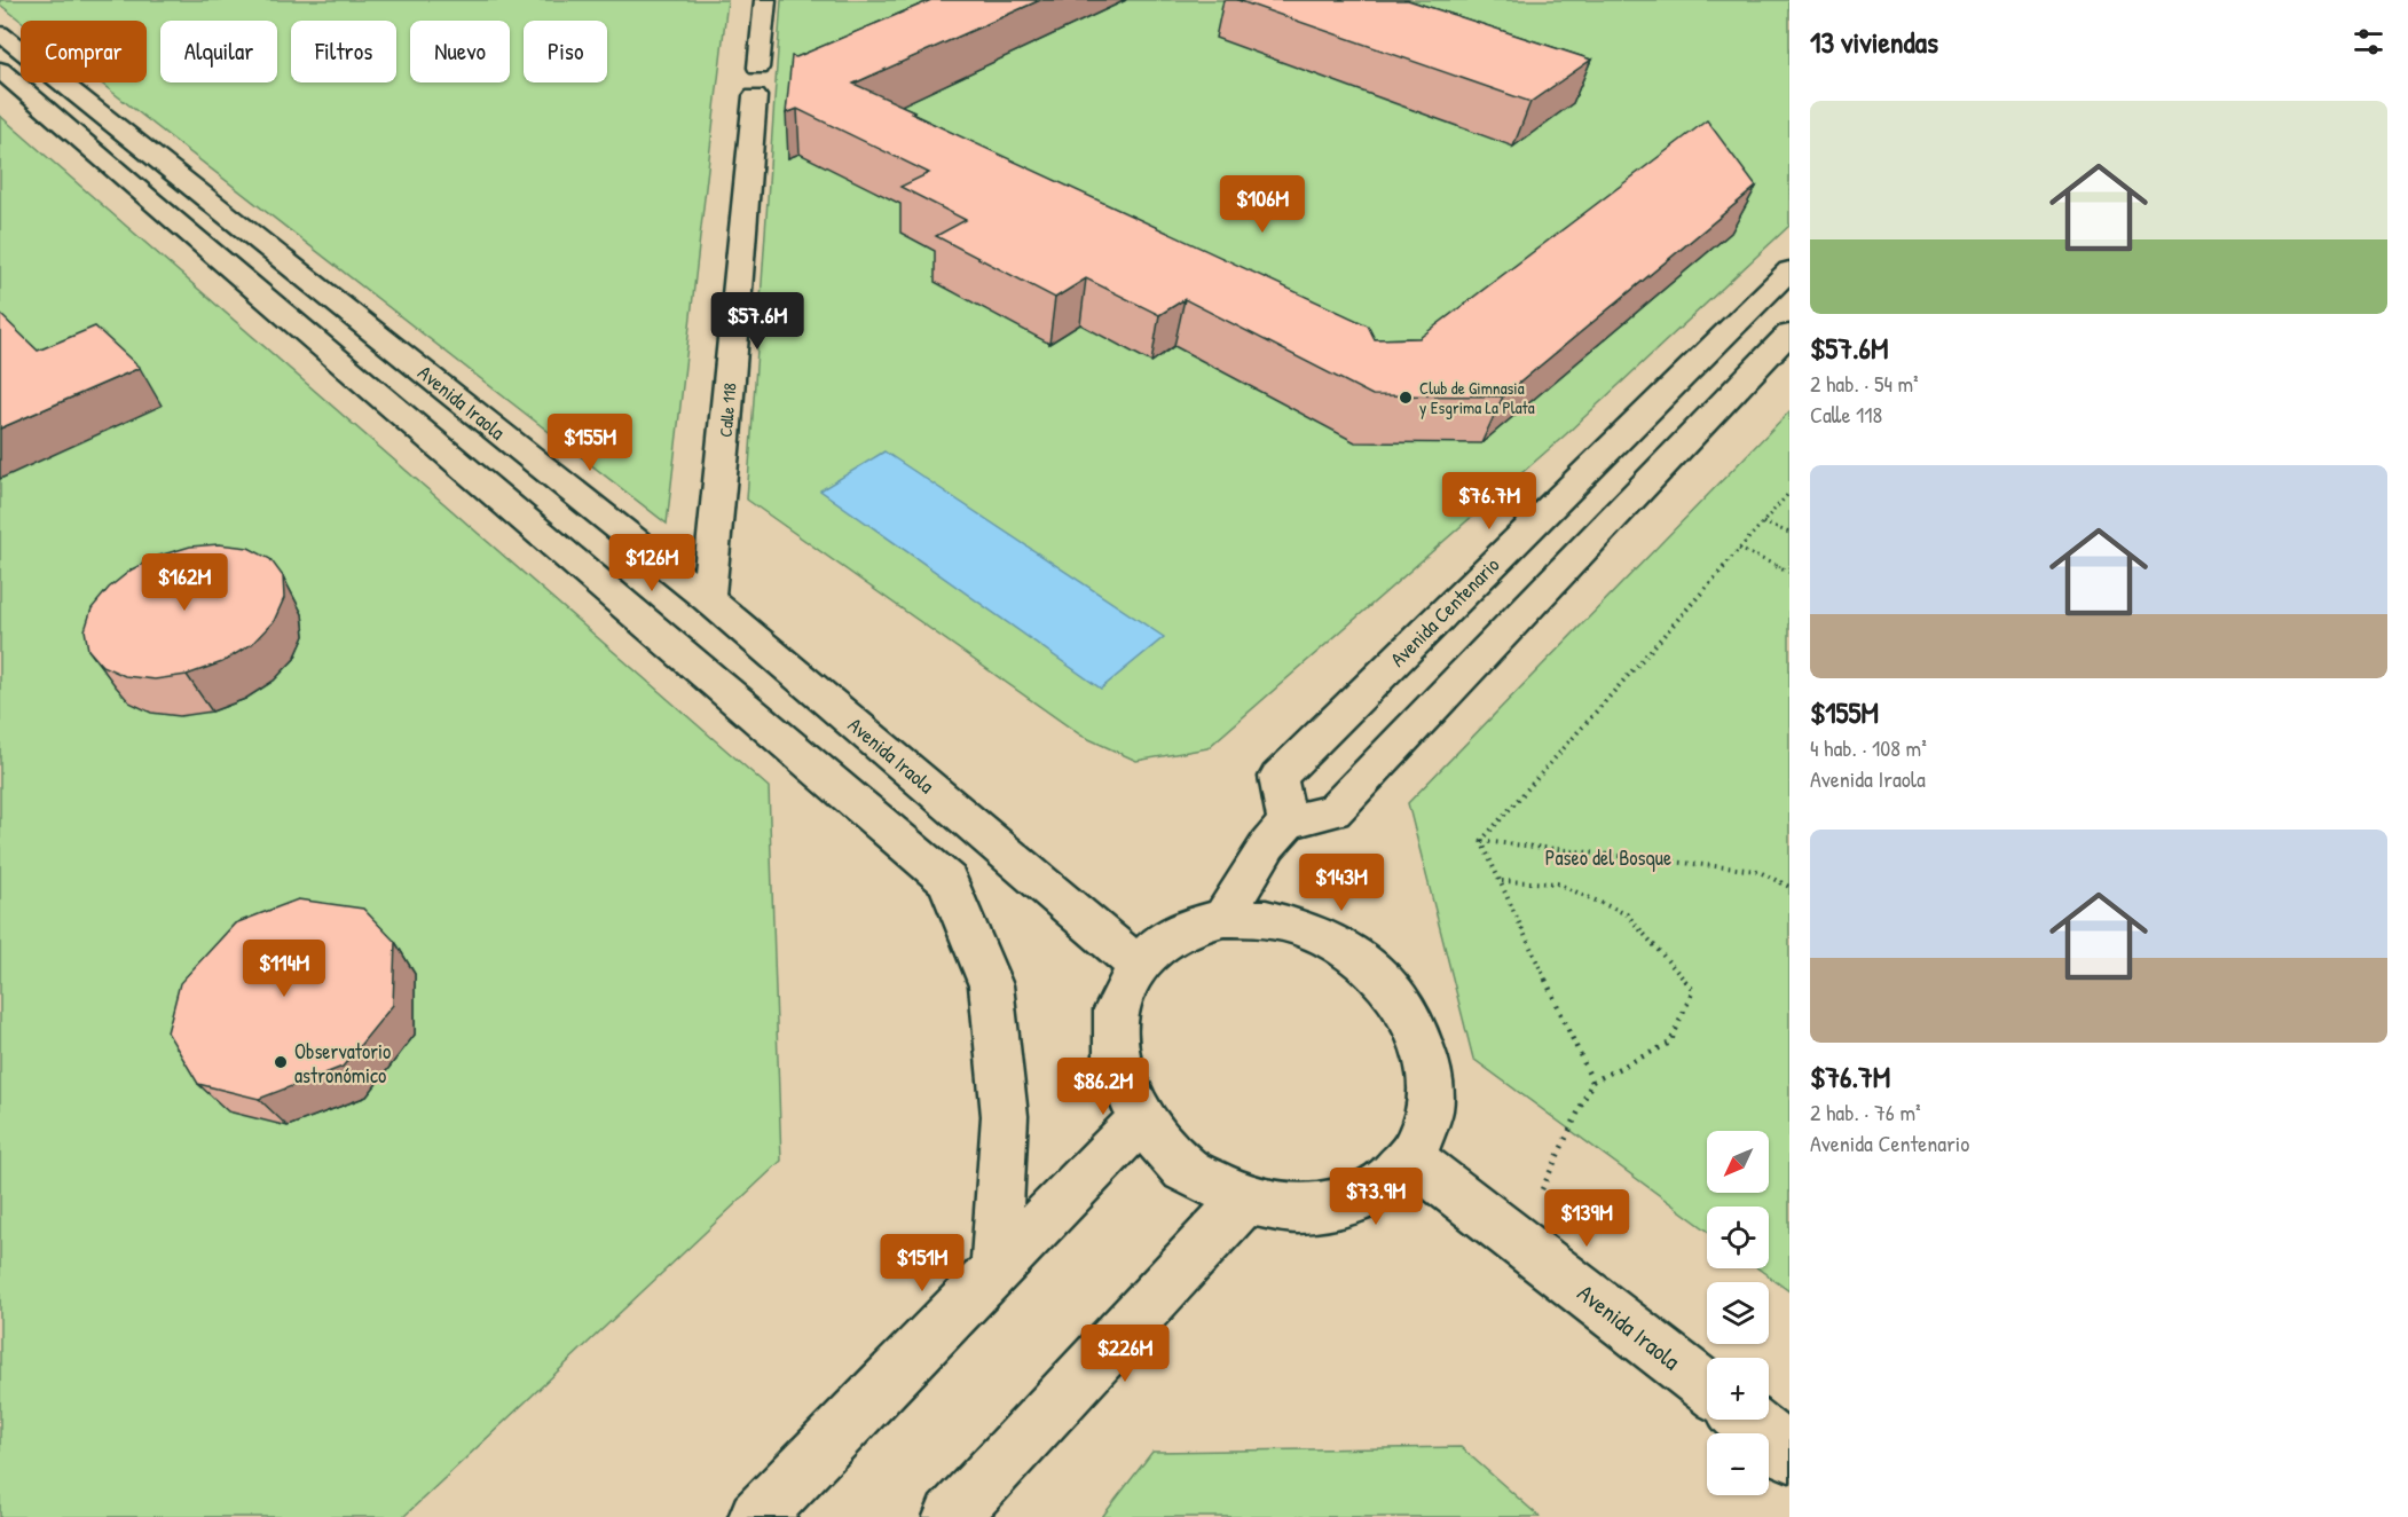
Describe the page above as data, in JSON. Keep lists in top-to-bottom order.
{
  "streets": {
    "street": ["Avenida Iraola", "Calle 118", "Avenida Centenario"]
  },
  "crossings": [
    ["Avenida Iraola", "Calle 118"]
  ],
  "parks": ["Paseo del Bosque"],
  "places": ["Club de Gimnasia y Esgrima La Plata", "Observatorio astronómico"],
  "north": "bottom left",
  "page": {
    "heading": "13 viviendas",
    "chip": [
      "Comprar",
      "Alquilar",
      "Filtros",
      "Nuevo",
      "Piso"
    ],
    "list": [
      {
        "name": "$57.6M",
        "note": "2 hab. · 54 m² · Calle 118"
      },
      {
        "name": "$155M",
        "note": "4 hab. · 108 m² · Avenida Iraola"
      },
      {
        "name": "$76.7M",
        "note": "2 hab. · 76 m² · Avenida Centenario"
      }
    ],
    "price": [
      "$106M",
      "$57.6M",
      "$155M",
      "$76.7M",
      "$126M",
      "$162M",
      "$143M",
      "$114M",
      "$86.2M",
      "$73.9M",
      "$139M",
      "$151M",
      "$226M"
    ],
    "map_buttons": ["+", "−"]
  }
}
